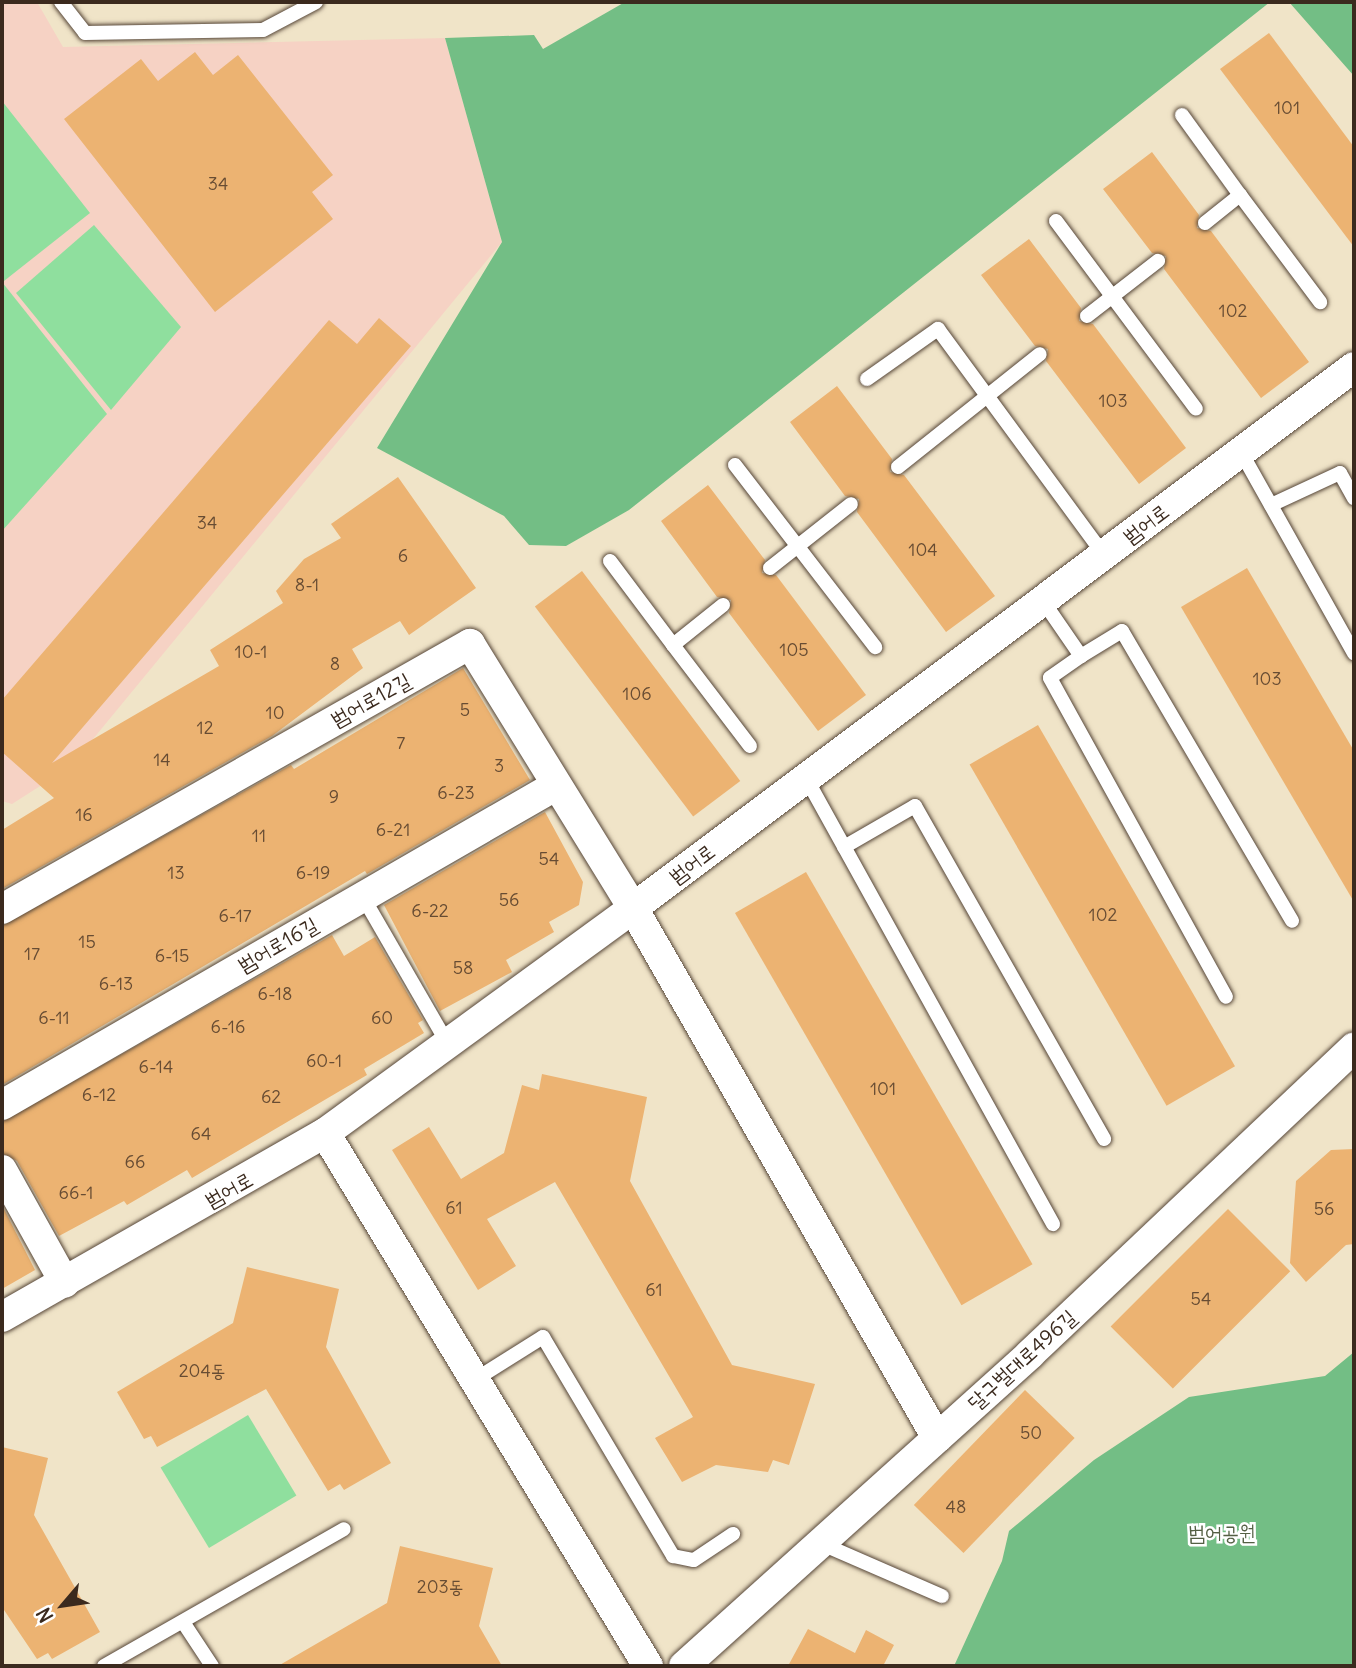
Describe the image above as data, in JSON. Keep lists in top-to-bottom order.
{
  "streets": {
    "street": [
      "범어로",
      "범어로12길",
      "범어로16길",
      "달구벌대로496길"
    ]
  },
  "crossings": [
    ["범어로", "범어로12길"],
    ["범어로12길", "범어로16길"],
    ["범어로12길", "달구벌대로496길"]
  ],
  "parks": ["범어공원"],
  "house_numbers": [
    "101",
    "34",
    "102",
    "103",
    "34",
    "104",
    "6",
    "8-1",
    "105",
    "10-1",
    "8",
    "103",
    "106",
    "5",
    "10",
    "12",
    "7",
    "14",
    "3",
    "6-23",
    "9",
    "16",
    "6-21",
    "11",
    "54",
    "13",
    "6-19",
    "56",
    "6-22",
    "102",
    "6-17",
    "15",
    "17",
    "6-15",
    "58",
    "6-13",
    "6-18",
    "6-11",
    "60",
    "6-16",
    "60-1",
    "6-14",
    "101",
    "6-12",
    "62",
    "64",
    "66",
    "66-1",
    "61",
    "56",
    "61",
    "54",
    "204동",
    "50",
    "48",
    "203동"
  ],
  "north": "bottom left"
}
